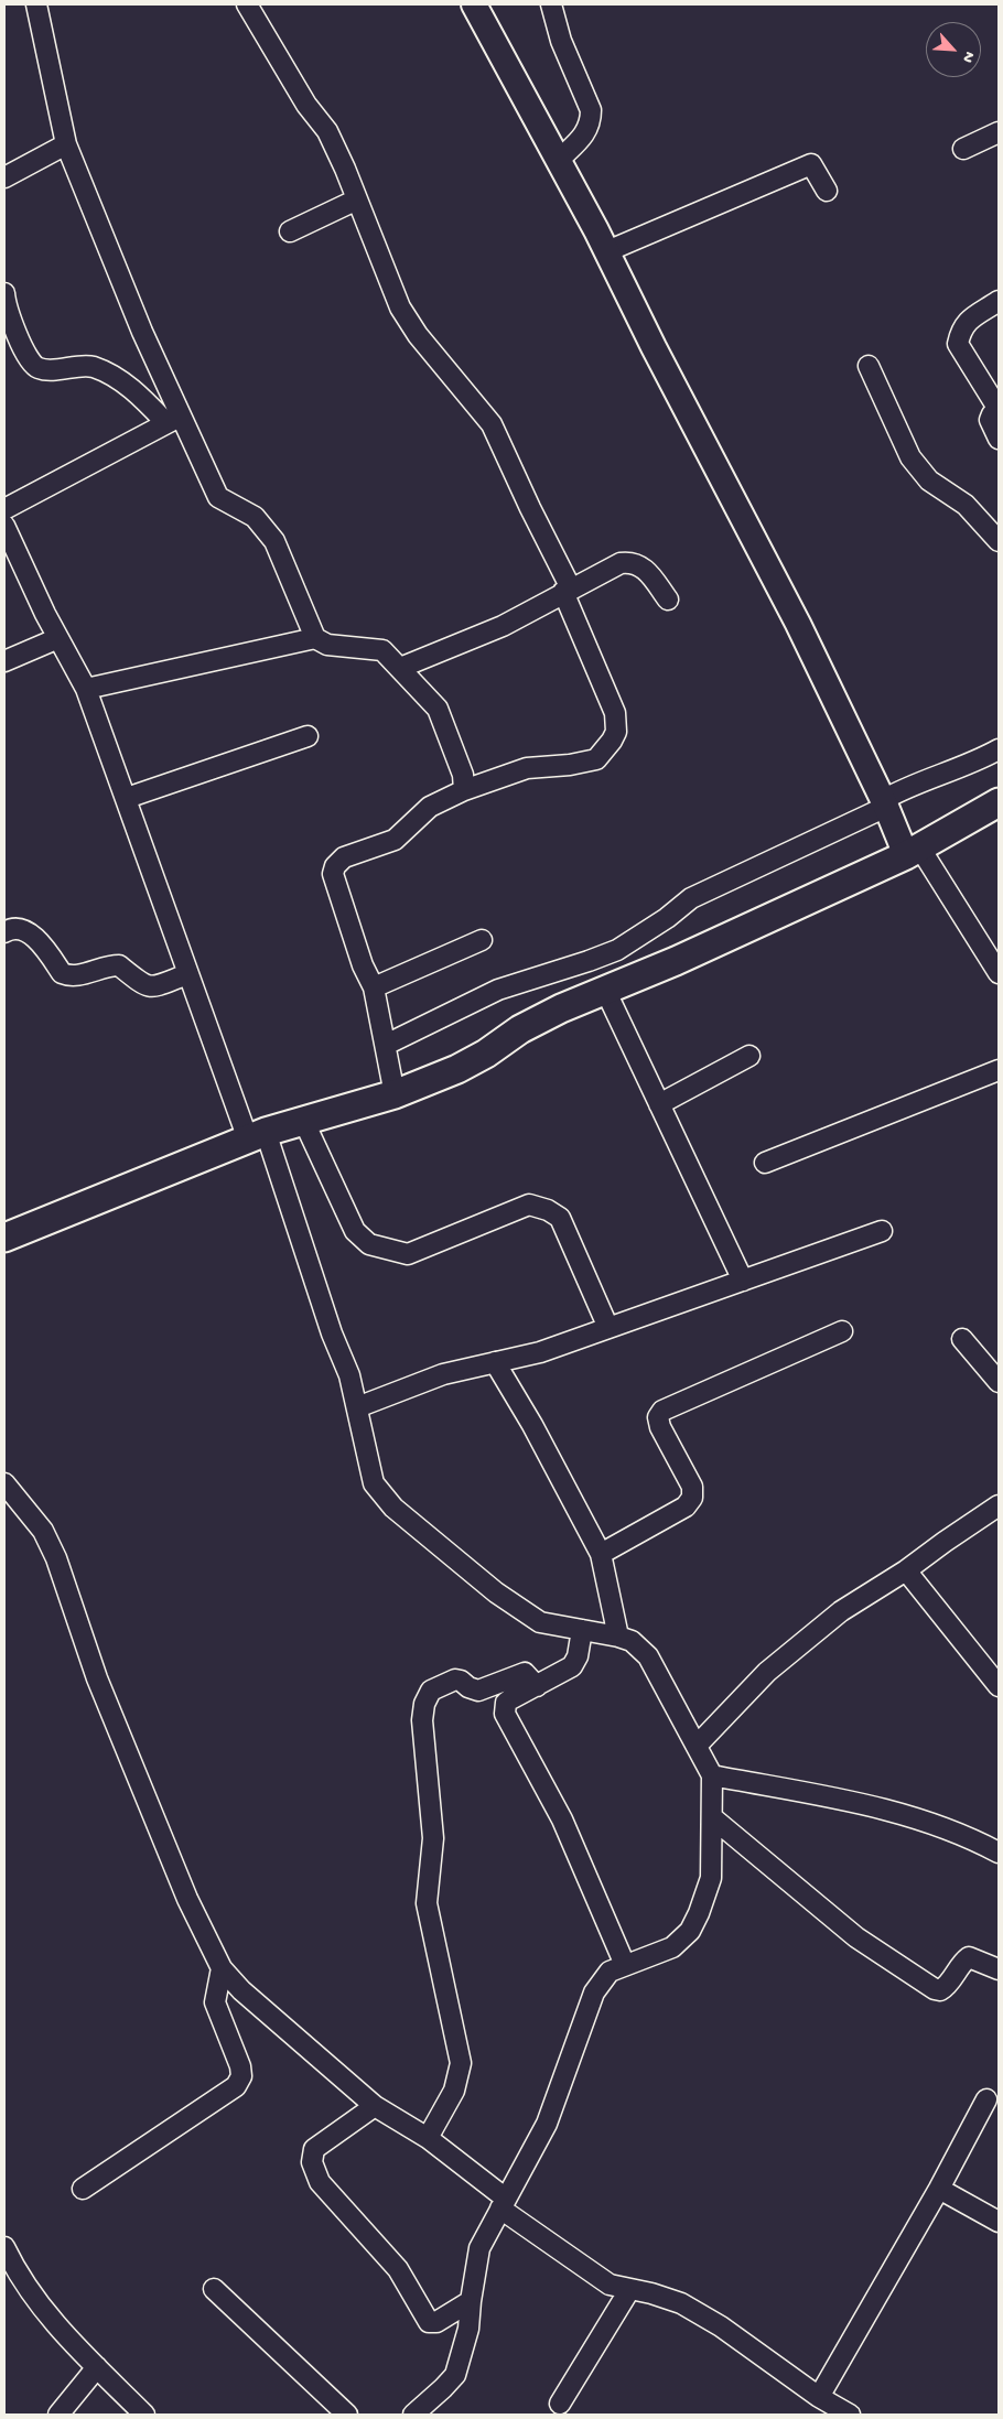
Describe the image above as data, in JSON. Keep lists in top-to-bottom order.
{
  "north": "bottom right"
}
